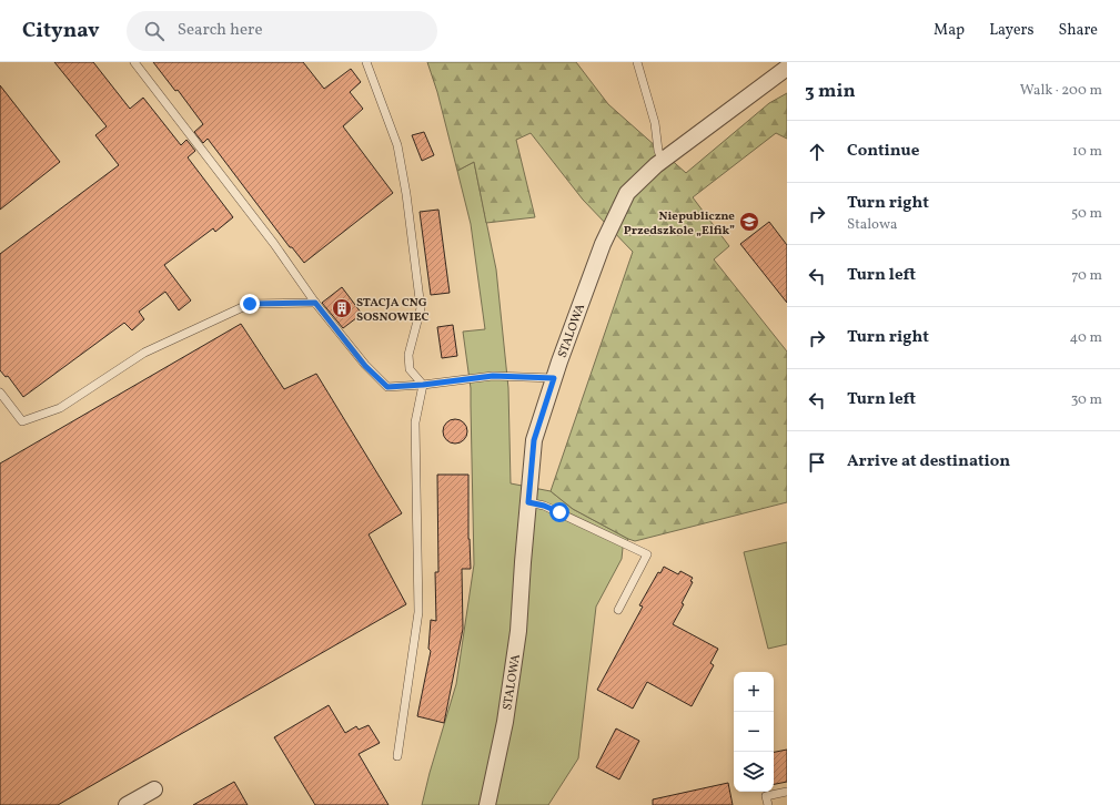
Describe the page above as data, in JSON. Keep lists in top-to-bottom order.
{
  "streets": {
    "street": ["STALOWA"]
  },
  "places": {
    "school or university": ["Niepubliczne Przedszkole „Elfik”"],
    "building": ["STACJA CNG SOSNOWIEC"]
  },
  "page": {
    "header": "Citynav",
    "search": "Search here",
    "nav": ["Map", "Layers", "Share"],
    "heading": ["3 min", "Walk · 200 m"],
    "list": [
      ["Continue", "10 m"],
      ["Turn right", "Stalowa", "50 m"],
      ["Turn left", "70 m"],
      ["Turn right", "40 m"],
      ["Turn left", "30 m"],
      "Arrive at destination"
    ],
    "map_buttons": ["+", "−"]
  }
}
